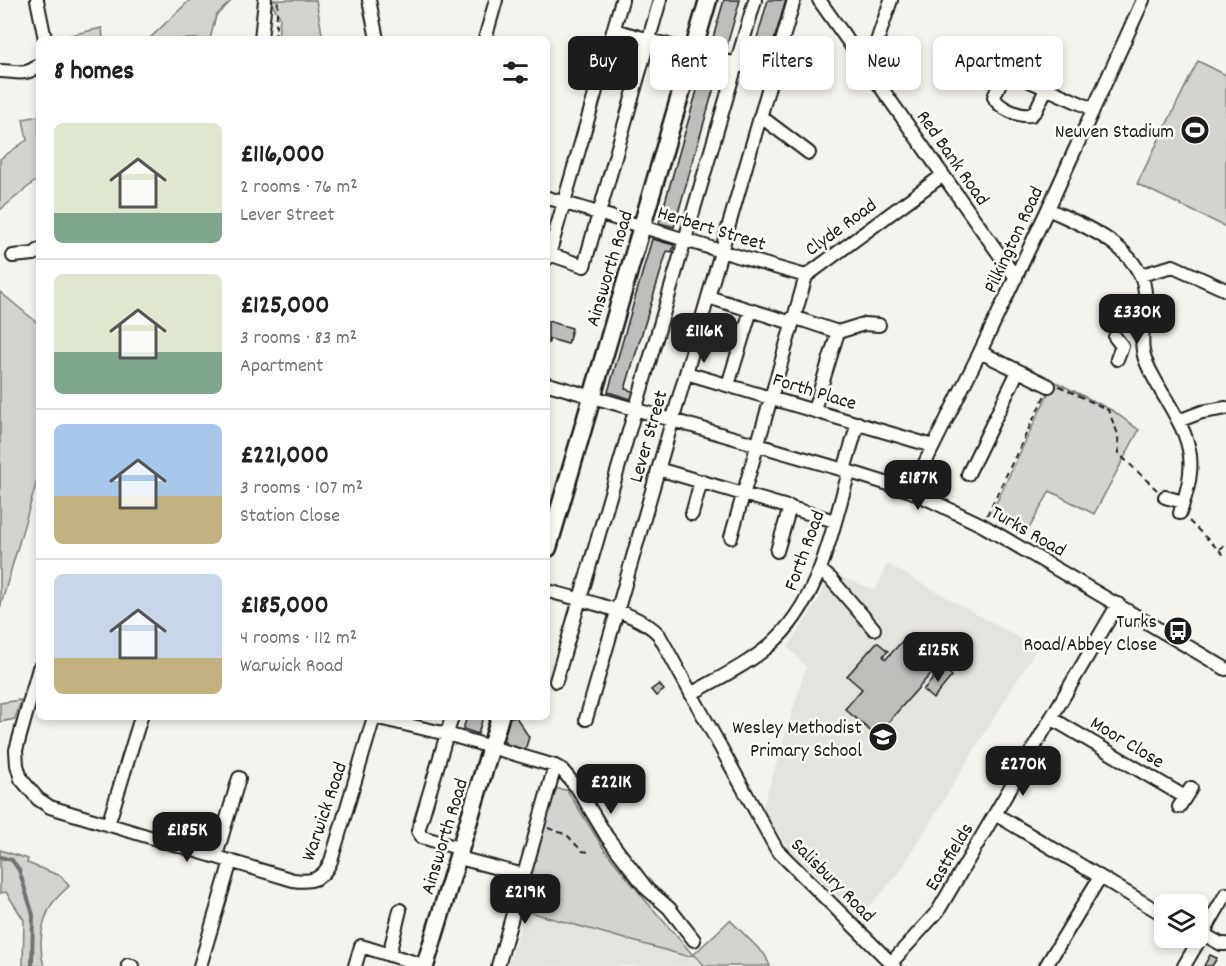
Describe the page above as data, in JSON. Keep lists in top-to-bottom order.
{
  "streets": {
    "main road": ["Ainsworth Road"],
    "street": [
      "Red Bank Road",
      "Clyde Road",
      "Herbert Street",
      "Pilkington Road",
      "Forth Place",
      "Lever Street",
      "Turks Road",
      "Forth Road",
      "Moor Close",
      "Warwick Road",
      "Eastfields",
      "Salisbury Road"
    ]
  },
  "crossings": [
    ["Red Bank Road", "Clyde Road"],
    ["Red Bank Road", "Pilkington Road"],
    ["Clyde Road", "Herbert Street"],
    ["Clyde Road", "Forth Place"],
    ["Clyde Road", "Turks Road"],
    ["Herbert Street", "Ainsworth Road"],
    ["Herbert Street", "Lever Street"],
    ["Pilkington Road", "Forth Place"],
    ["Pilkington Road", "Turks Road"],
    ["Ainsworth Road", "Turks Road"],
    ["Forth Place", "Lever Street"],
    ["Forth Place", "Forth Road"],
    ["Lever Street", "Turks Road"],
    ["Lever Street", "Salisbury Road"],
    ["Turks Road", "Forth Road"],
    ["Turks Road", "Eastfields"],
    ["Forth Road", "Salisbury Road"],
    ["Moor Close", "Eastfields"],
    ["Eastfields", "Salisbury Road"]
  ],
  "places": {
    "sports": ["Neuven Stadium"],
    "bus stop": ["Turks Road/Abbey Close"],
    "school or university": ["Wesley Methodist Primary School"]
  },
  "page": {
    "chip": [
      "Buy",
      "Rent",
      "Filters",
      "New",
      "Apartment"
    ],
    "heading": "8 homes",
    "list": [
      {
        "name": "£116,000",
        "note": "2 rooms · 76 m² · Lever Street"
      },
      {
        "name": "£125,000",
        "note": "3 rooms · 83 m² · Apartment"
      },
      {
        "name": "£221,000",
        "note": "3 rooms · 107 m² · Station Close"
      },
      {
        "name": "£185,000",
        "note": "4 rooms · 112 m² · Warwick Road"
      }
    ],
    "price": [
      "£330K",
      "£116K",
      "£187K",
      "£125K",
      "£270K",
      "£221K",
      "£185K",
      "£219K"
    ]
  }
}
